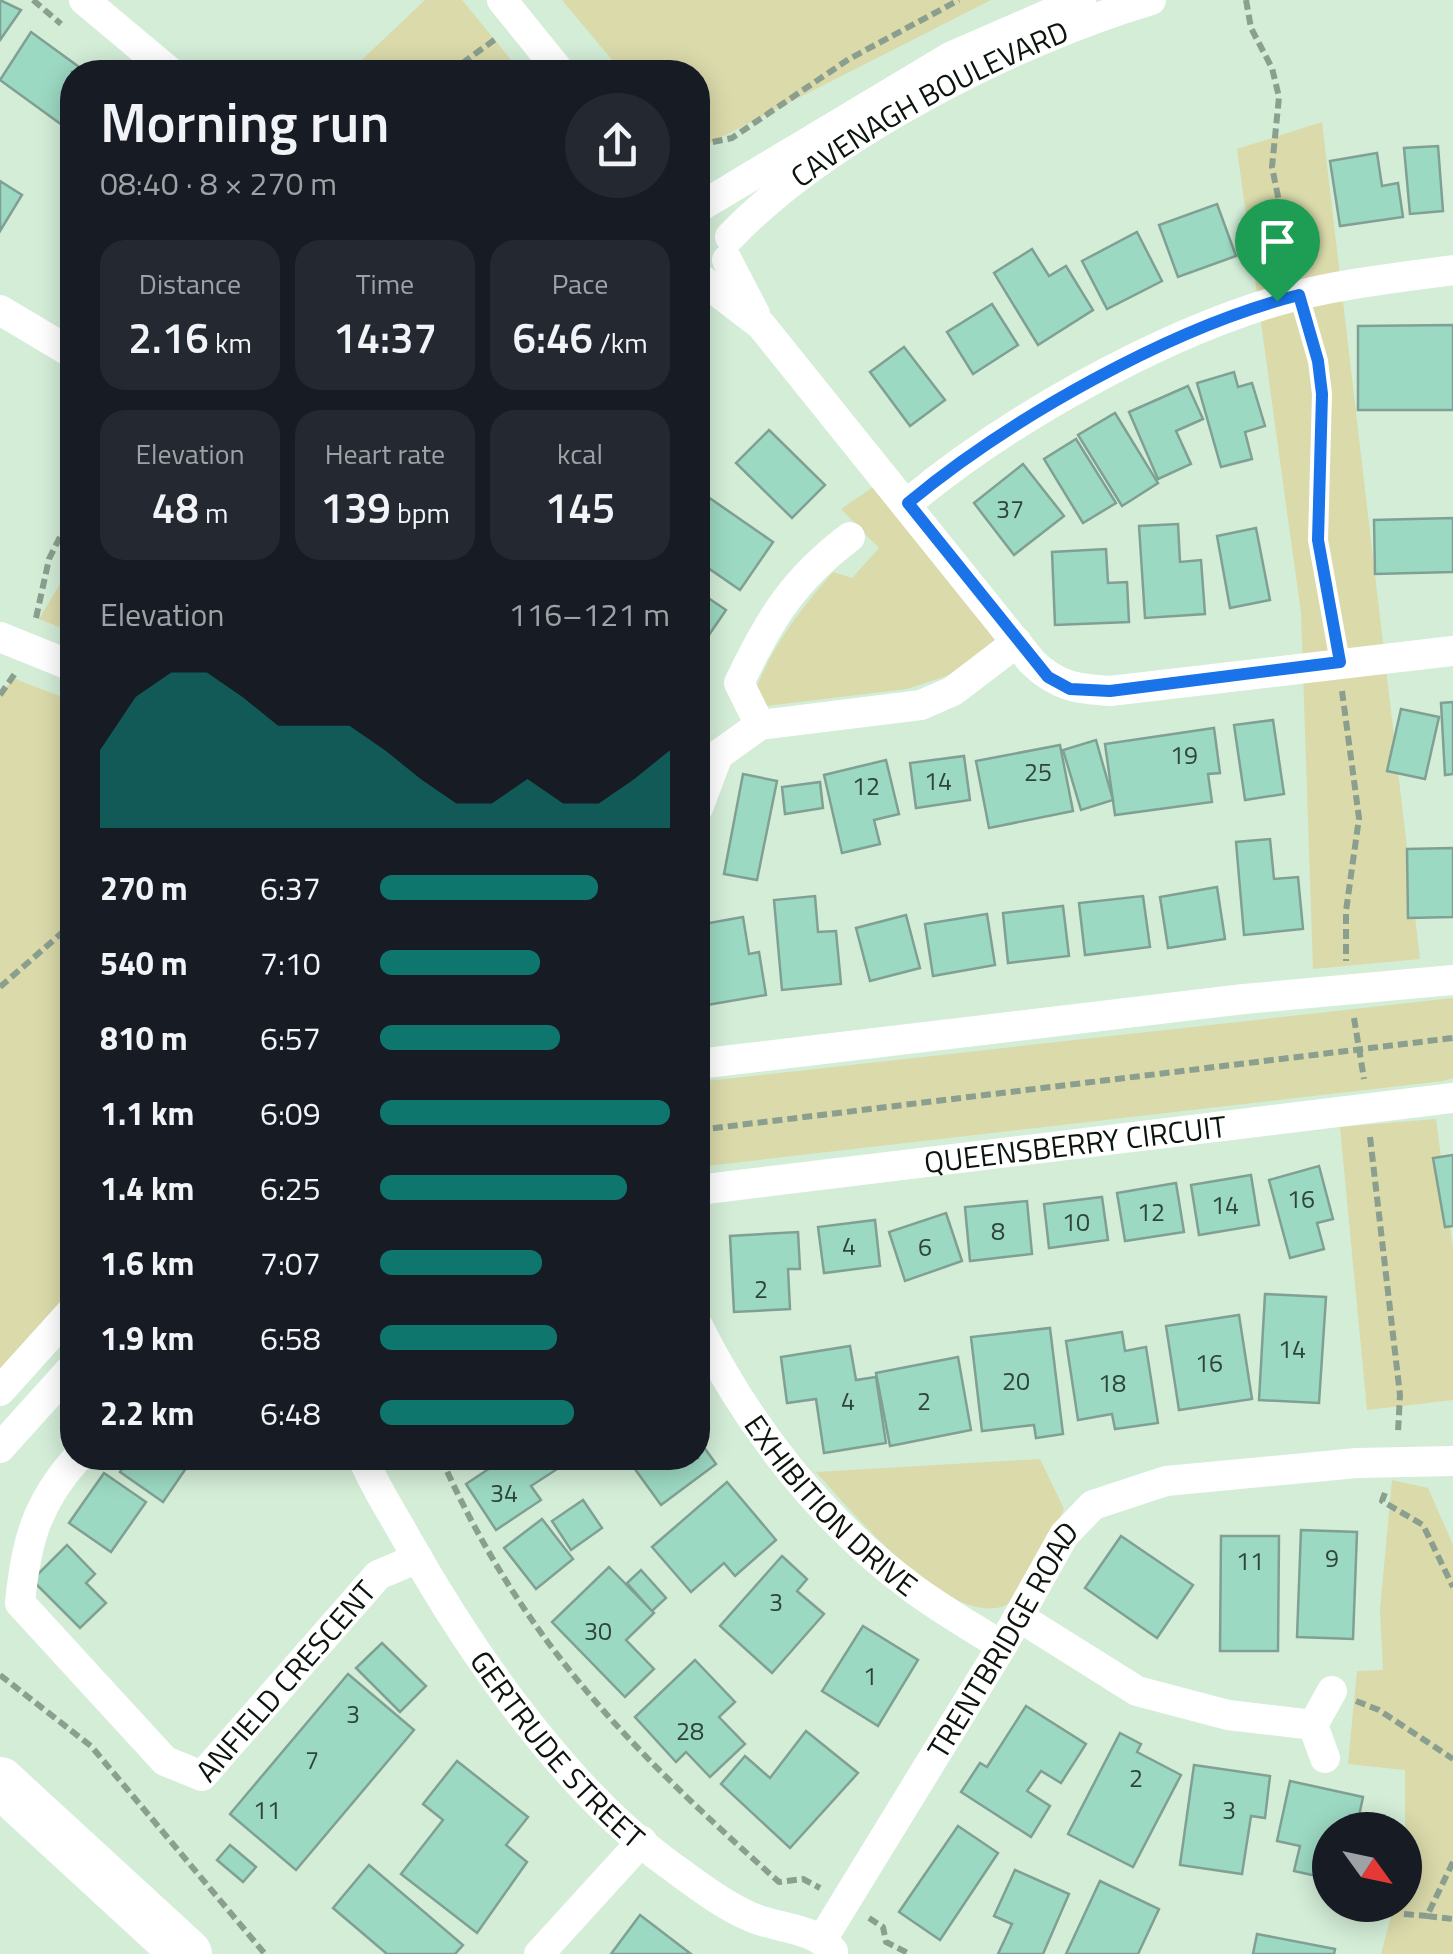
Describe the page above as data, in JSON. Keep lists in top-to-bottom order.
{
  "streets": {
    "street": [
      "CAVENAGH BOULEVARD",
      "QUEENSBERRY CIRCUIT",
      "EXHIBITION DRIVE",
      "TRENTBRIDGE ROAD",
      "ANFIELD CRESCENT",
      "GERTRUDE STREET"
    ]
  },
  "crossings": [
    ["EXHIBITION DRIVE", "TRENTBRIDGE ROAD"],
    ["TRENTBRIDGE ROAD", "GERTRUDE STREET"],
    ["ANFIELD CRESCENT", "GERTRUDE STREET"]
  ],
  "house_numbers": [
    "37",
    "19",
    "25",
    "14",
    "12",
    "16",
    "14",
    "12",
    "10",
    "8",
    "4",
    "6",
    "2",
    "14",
    "16",
    "20",
    "18",
    "4",
    "2",
    "34",
    "9",
    "11",
    "3",
    "30",
    "1",
    "3",
    "28",
    "7",
    "2",
    "11",
    "3"
  ],
  "north": "bottom right",
  "page": {
    "heading": ["Morning run", "08:40 · 8 × 270 m"],
    "stats": [
      ["Distance", "2.16 km"],
      ["Time", "14:37"],
      ["Pace", "6:46 /km"],
      ["Elevation", "48 m"],
      ["Heart rate", "139 bpm"],
      ["kcal", "145"]
    ],
    "chart": ["Elevation", "116–121 m"],
    "list": [
      {
        "name": "270 m",
        "note": "6:37"
      },
      {
        "name": "540 m",
        "note": "7:10"
      },
      {
        "name": "810 m",
        "note": "6:57"
      },
      {
        "name": "1.1 km",
        "note": "6:09"
      },
      {
        "name": "1.4 km",
        "note": "6:25"
      },
      {
        "name": "1.6 km",
        "note": "7:07"
      },
      {
        "name": "1.9 km",
        "note": "6:58"
      },
      {
        "name": "2.2 km",
        "note": "6:48"
      }
    ]
  }
}
